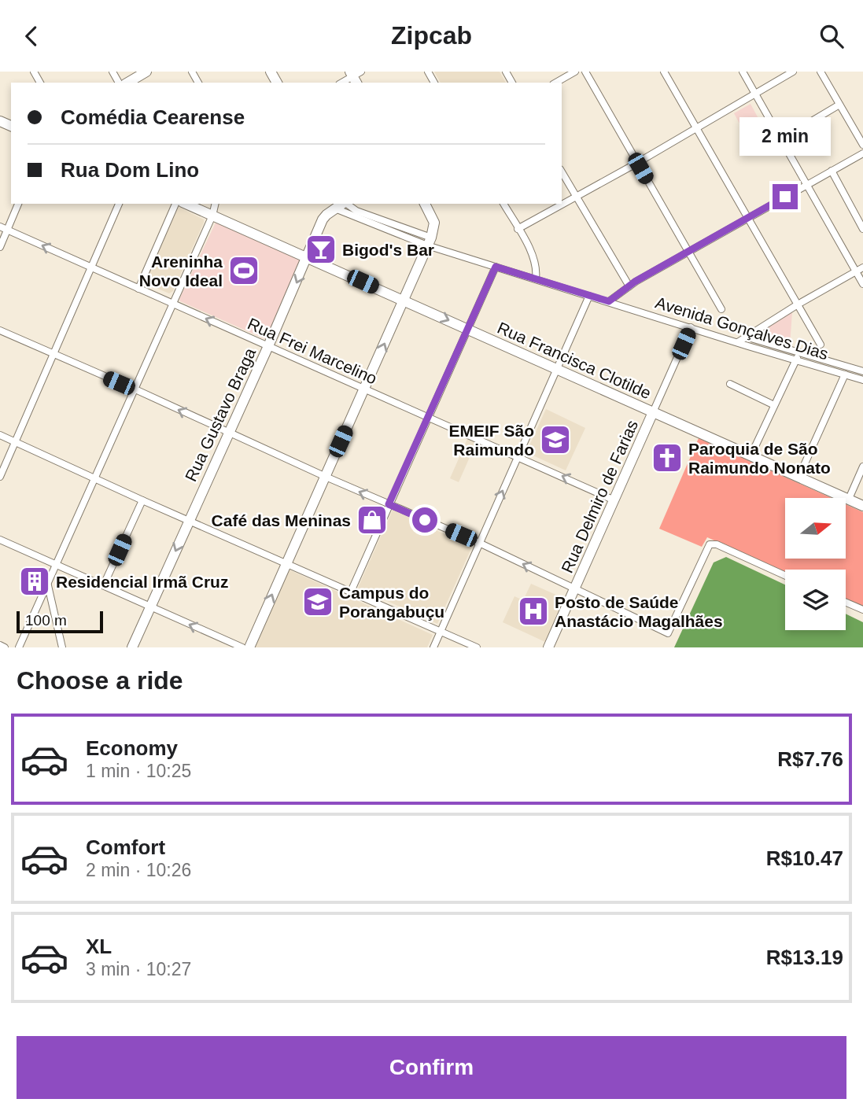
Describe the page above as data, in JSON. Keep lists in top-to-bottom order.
{
  "streets": {
    "street": [
      "Avenida Gonçalves Dias",
      "Rua Frei Marcelino",
      "Rua Francisca Clotilde",
      "Rua Gustavo Braga",
      "Rua Delmiro de Farias"
    ]
  },
  "crossings": [
    ["Avenida Gonçalves Dias", "Rua Gustavo Braga"],
    ["Avenida Gonçalves Dias", "Rua Delmiro de Farias"],
    ["Rua Frei Marcelino", "Rua Gustavo Braga"],
    ["Rua Frei Marcelino", "Rua Delmiro de Farias"],
    ["Rua Francisca Clotilde", "Rua Gustavo Braga"],
    ["Rua Francisca Clotilde", "Rua Delmiro de Farias"]
  ],
  "one_way": ["Rua Frei Marcelino"],
  "places": {
    "bar": ["Bigod's Bar"],
    "sports": ["Areninha Novo Ideal"],
    "school or university": ["EMEIF São Raimundo", "Campus do Porangabuçu"],
    "church": ["Paroquia de São Raimundo Nonato"],
    "shop": ["Café das Meninas"],
    "building": ["Residencial Irmã Cruz"],
    "hospital": ["Posto de Saúde Anastácio Magalhães"]
  },
  "scale_bar": "100 m",
  "north": "right",
  "page": {
    "header": "Zipcab",
    "banner": ["Comédia Cearense", "Rua Dom Lino"],
    "bubble": "2 min",
    "scale": "100 m",
    "heading": "Choose a ride",
    "list": [
      {
        "name": "Economy",
        "note": "1 min · 10:25",
        "value": "R$7.76"
      },
      {
        "name": "Comfort",
        "note": "2 min · 10:26",
        "value": "R$10.47"
      },
      {
        "name": "XL",
        "note": "3 min · 10:27",
        "value": "R$13.19"
      }
    ],
    "buttons": "Confirm"
  }
}
